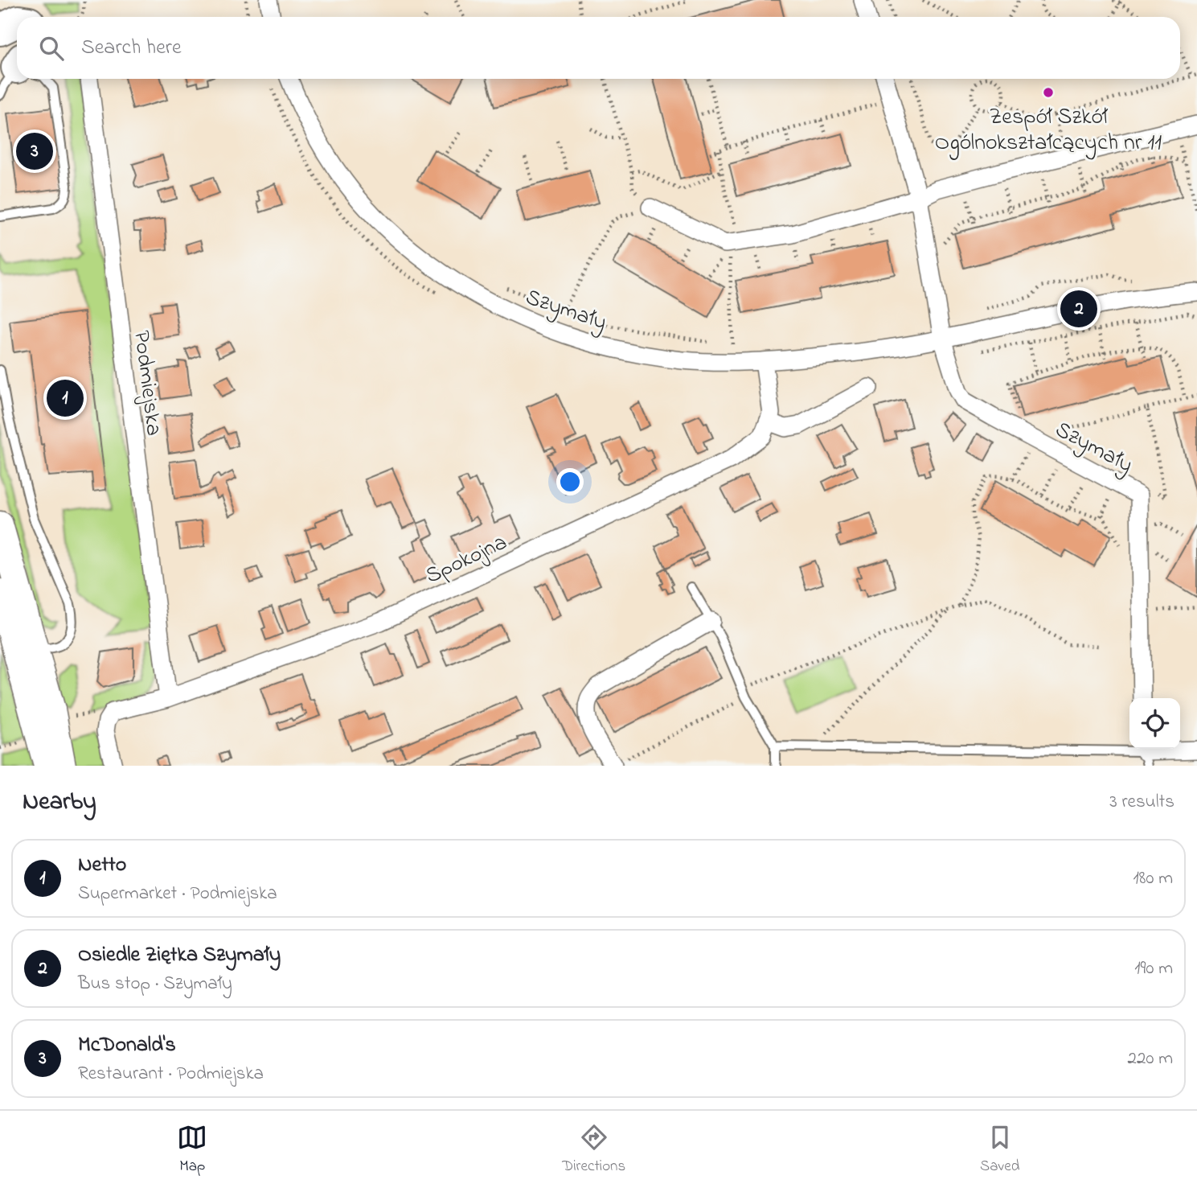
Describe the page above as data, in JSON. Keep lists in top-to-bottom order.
{
  "streets": {
    "street": ["Szymały", "Podmiejska", "Spokojna"]
  },
  "crossings": [
    ["Podmiejska", "Spokojna"]
  ],
  "places": ["Zespół Szkół Ogólnokształcących nr 11"],
  "page": {
    "search": "Search here",
    "pins": ["3", "2", "1"],
    "heading": ["Nearby", "3 results"],
    "list": [
      {
        "mark": "1",
        "name": "Netto",
        "note": "Supermarket · Podmiejska",
        "value": "180 m"
      },
      {
        "mark": "2",
        "name": "Osiedle Ziętka Szymały",
        "note": "Bus stop · Szymały",
        "value": "190 m"
      },
      {
        "mark": "3",
        "name": "McDonald's",
        "note": "Restaurant · Podmiejska",
        "value": "220 m"
      }
    ],
    "nav": ["Map", "Directions", "Saved"]
  }
}
